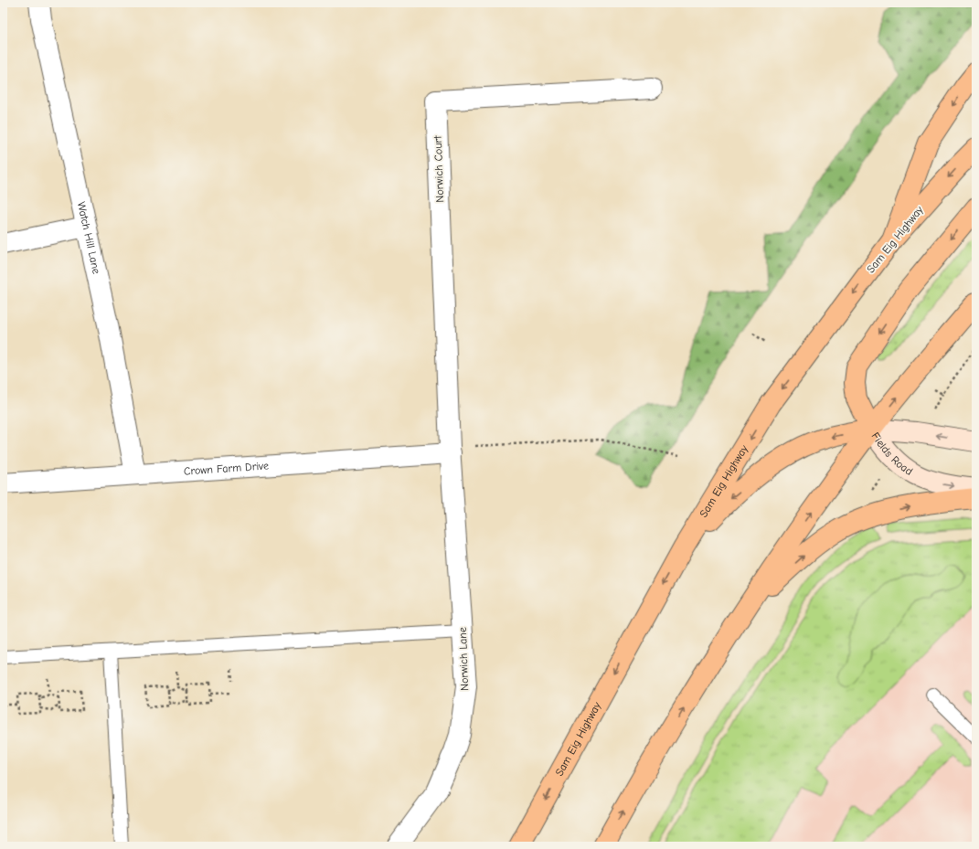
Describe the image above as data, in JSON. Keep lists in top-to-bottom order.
{
  "streets": {
    "main road": ["Sam Eig Highway", "Fields Road"],
    "street": [
      "Norwich Court",
      "Watch Hill Lane",
      "Crown Farm Drive",
      "Norwich Lane"
    ]
  },
  "crossings": [
    ["Norwich Court", "Crown Farm Drive"],
    ["Norwich Court", "Norwich Lane"],
    ["Watch Hill Lane", "Crown Farm Drive"],
    ["Crown Farm Drive", "Norwich Lane"]
  ]
}
